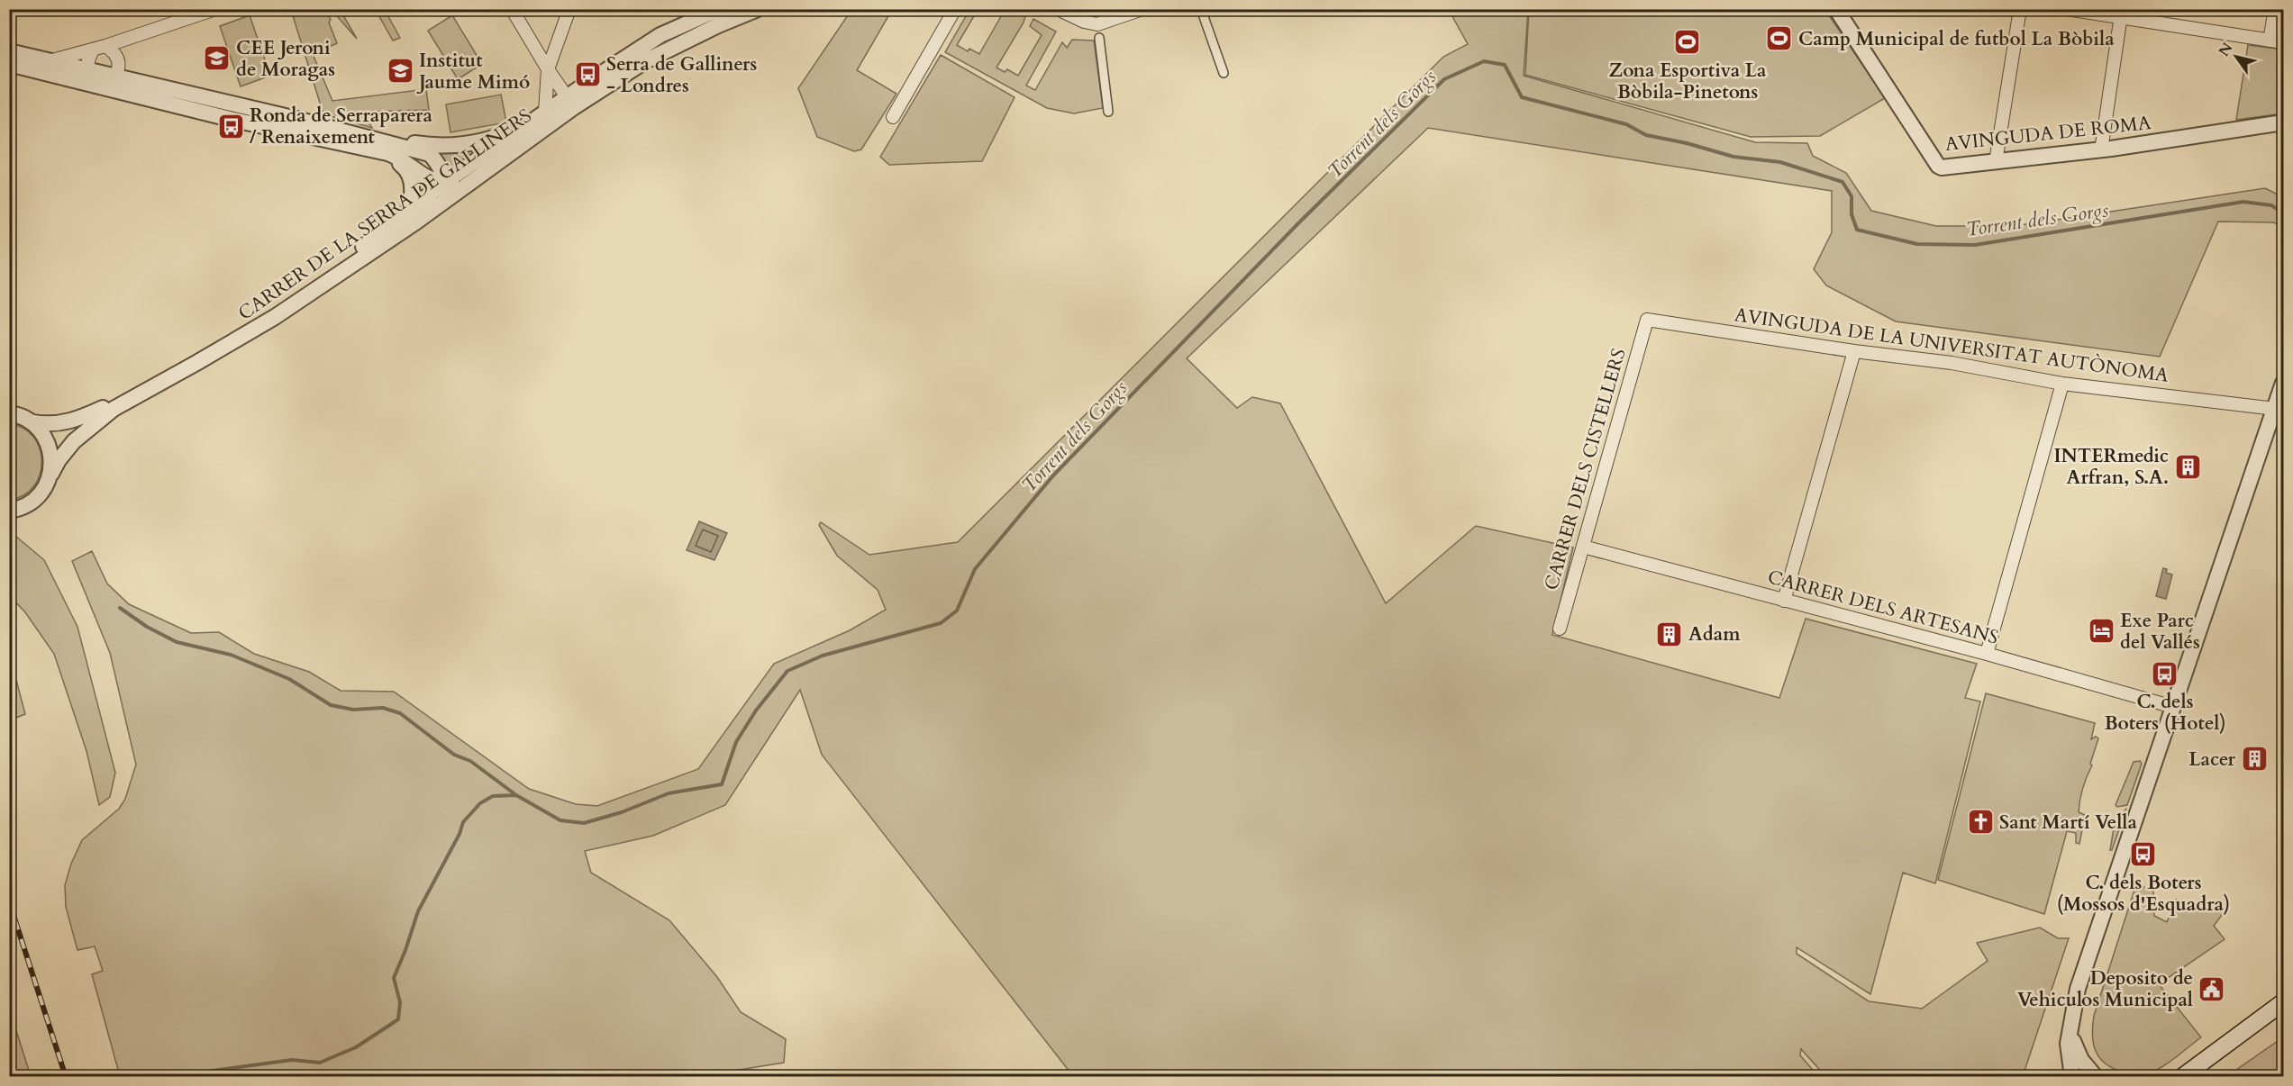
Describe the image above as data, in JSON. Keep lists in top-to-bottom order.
{
  "streets": {
    "street": [
      "AVINGUDA DE ROMA",
      "CARRER DE LA SERRA DE GALLINERS",
      "AVINGUDA DE LA UNIVERSITAT AUTÒNOMA",
      "CARRER DELS CISTELLERS",
      "CARRER DELS ARTESANS"
    ]
  },
  "crossings": [
    ["AVINGUDA DE LA UNIVERSITAT AUTÒNOMA", "CARRER DELS CISTELLERS"],
    ["CARRER DELS CISTELLERS", "CARRER DELS ARTESANS"]
  ],
  "water": ["Torrent dels Gorgs"],
  "places": {
    "sports": ["Camp Municipal de futbol La Bòbila", "Zona Esportiva La Bòbila-Pinetons"],
    "school or university": ["CEE Jeroni de Moragas", "Institut Jaume Mimó"],
    "bus stop": [
      "Serra de Galliners - Londres",
      "Ronda de Serraparera / Renaixement",
      "C. dels Boters (Hotel)",
      "C. dels Boters (Mossos d'Esquadra)"
    ],
    "building": ["INTERmedic Arfran, S.A.", "Adam", "Lacer"],
    "hotel": ["Exe Parc del Vallés"],
    "church": ["Sant Martí Vella"],
    "public building": ["Deposito de Vehiculos Municipal"]
  },
  "north": "top left"
}
